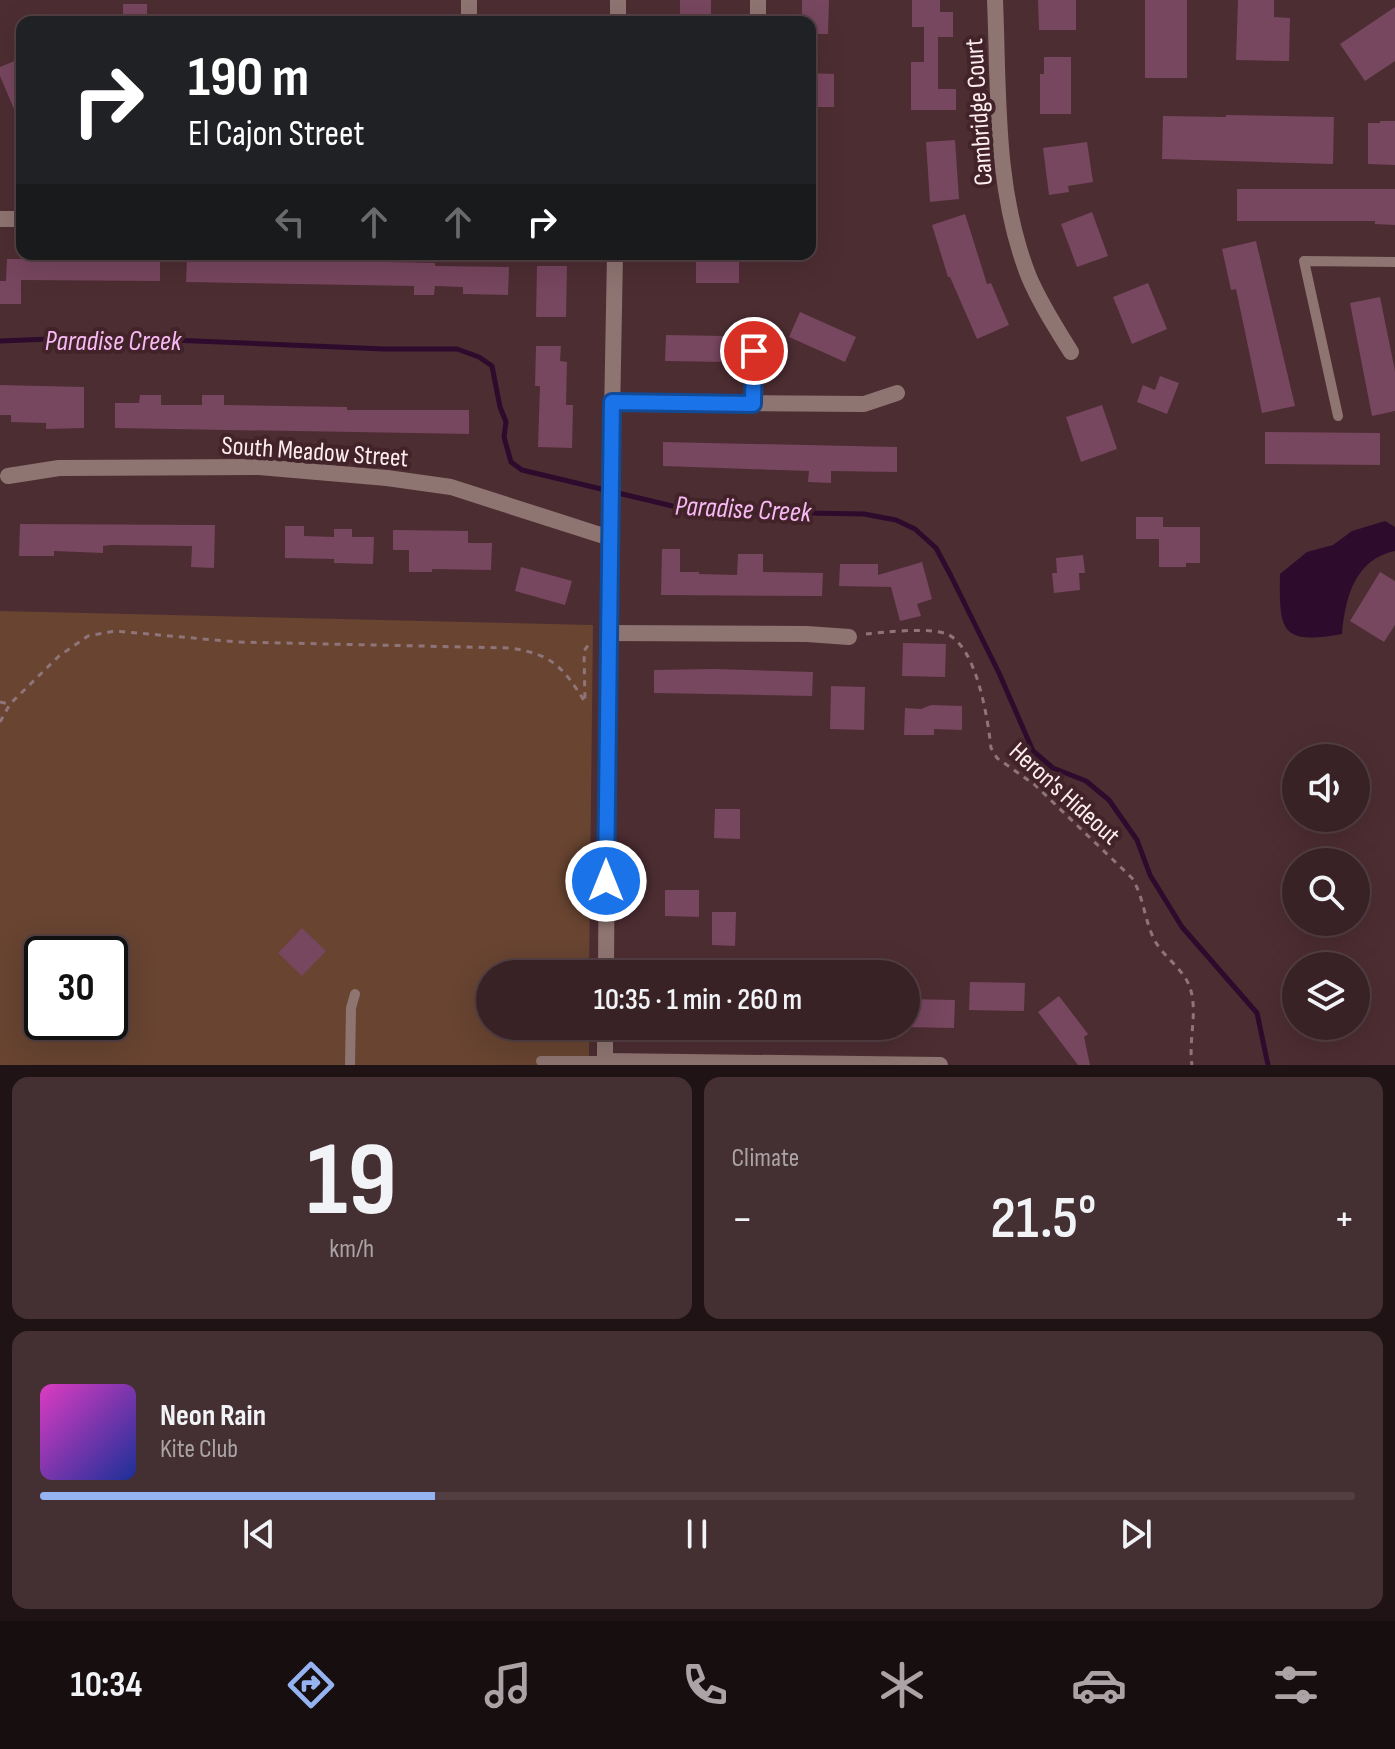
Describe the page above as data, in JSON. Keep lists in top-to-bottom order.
{
  "streets": {
    "street": ["Cambridge Court", "South Meadow Street"],
    "path": ["Heron's Hideout"]
  },
  "water": ["Paradise Creek"],
  "page": {
    "turn": ["190 m", "El Cajon Street"],
    "limit": "30",
    "trip": "10:35 · 1 min · 260 m",
    "tile": [
      ["19", "km/h"],
      "Climate"
    ],
    "heat": ["−", "21.5°", "+"],
    "song": ["Neon Rain", "Kite Club"],
    "tabs": "10:34"
  }
}
